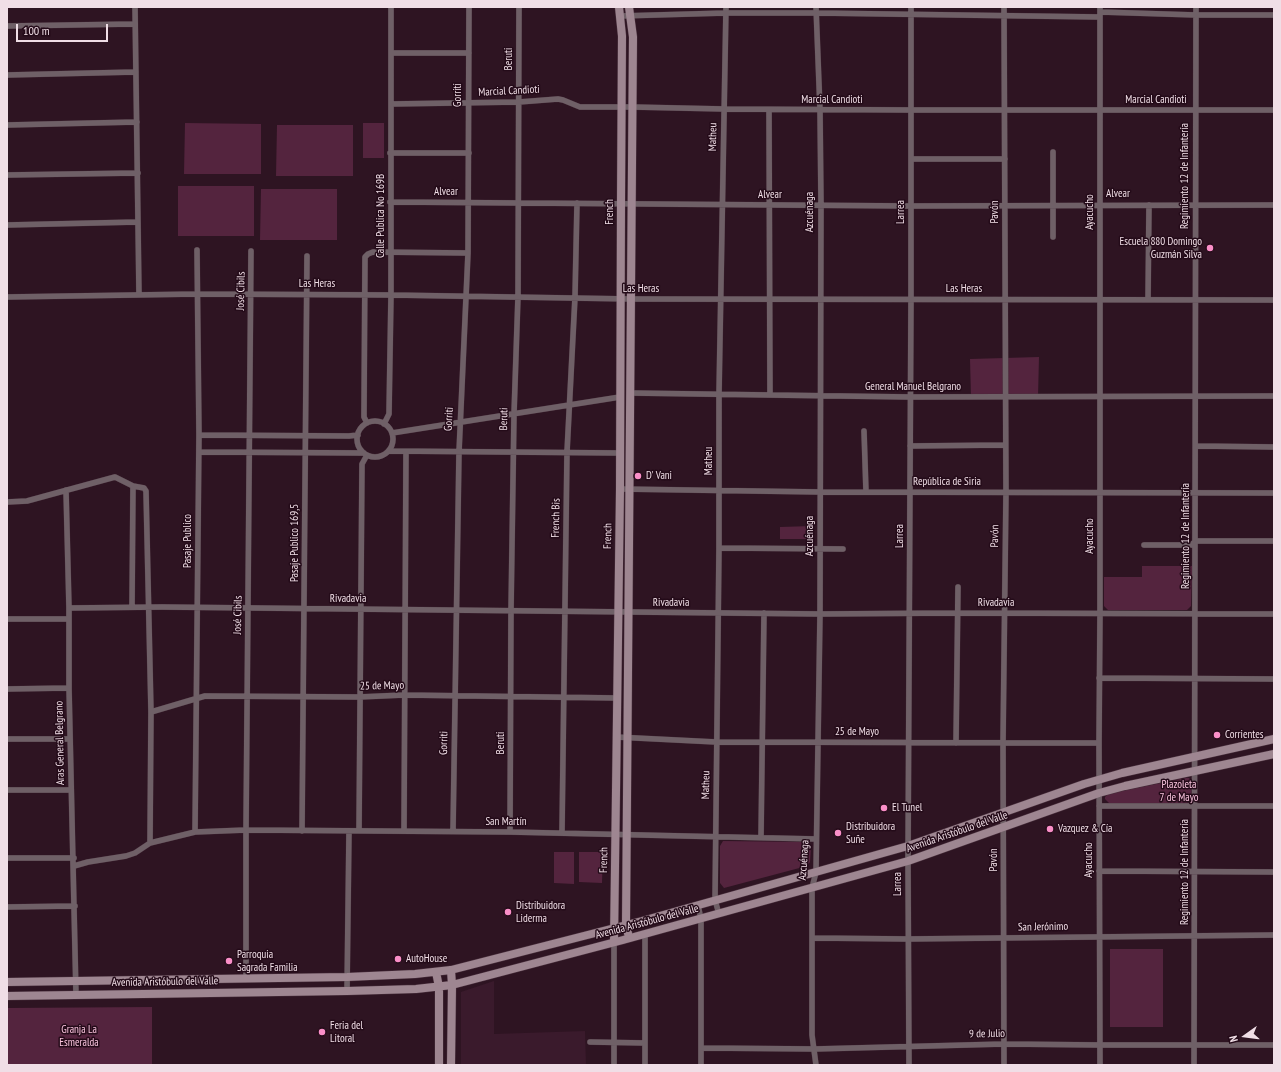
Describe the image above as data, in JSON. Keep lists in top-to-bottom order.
{
  "streets": {
    "main road": ["French", "Avenida Aristóbulo del Valle"],
    "street": [
      "Beruti",
      "Marcial Candioti",
      "Gorriti",
      "Matheu",
      "Regimiento 12 de Infantería",
      "Alvear",
      "Azcuénaga",
      "Larrea",
      "Pavón",
      "Ayacucho",
      "Calle Publica No 169B",
      "Las Heras",
      "José Cibils",
      "General Manuel Belgrano",
      "República de Siria",
      "French Bis",
      "Pasaje Publico",
      "Pasaje Publico 169,5",
      "Rivadavia",
      "25 de Mayo",
      "Aras General Belgrano",
      "San Martín",
      "San Jerónimo",
      "9 de Julio"
    ]
  },
  "crossings": [
    ["Beruti", "Marcial Candioti"],
    ["Beruti", "Alvear"],
    ["Beruti", "Las Heras"],
    ["Beruti", "Rivadavia"],
    ["Beruti", "25 de Mayo"],
    ["Beruti", "San Martín"],
    ["Marcial Candioti", "Gorriti"],
    ["Marcial Candioti", "Matheu"],
    ["Marcial Candioti", "Regimiento 12 de Infantería"],
    ["Marcial Candioti", "French"],
    ["Marcial Candioti", "Azcuénaga"],
    ["Marcial Candioti", "Larrea"],
    ["Marcial Candioti", "Pavón"],
    ["Marcial Candioti", "Ayacucho"],
    ["Marcial Candioti", "Calle Publica No 169B"],
    ["Gorriti", "Alvear"],
    ["Gorriti", "Las Heras"],
    ["Gorriti", "Rivadavia"],
    ["Gorriti", "25 de Mayo"],
    ["Gorriti", "San Martín"],
    ["Matheu", "Alvear"],
    ["Matheu", "Las Heras"],
    ["Matheu", "General Manuel Belgrano"],
    ["Matheu", "República de Siria"],
    ["Matheu", "Rivadavia"],
    ["Matheu", "25 de Mayo"],
    ["Matheu", "San Martín"],
    ["Matheu", "Avenida Aristóbulo del Valle"],
    ["Regimiento 12 de Infantería", "Alvear"],
    ["Regimiento 12 de Infantería", "Las Heras"],
    ["Regimiento 12 de Infantería", "General Manuel Belgrano"],
    ["Regimiento 12 de Infantería", "República de Siria"],
    ["Regimiento 12 de Infantería", "Rivadavia"],
    ["Regimiento 12 de Infantería", "Avenida Aristóbulo del Valle"],
    ["Regimiento 12 de Infantería", "San Jerónimo"],
    ["Regimiento 12 de Infantería", "9 de Julio"],
    ["Alvear", "French"],
    ["Alvear", "Azcuénaga"],
    ["Alvear", "Larrea"],
    ["Alvear", "Pavón"],
    ["Alvear", "Ayacucho"],
    ["Alvear", "Calle Publica No 169B"],
    ["Alvear", "French Bis"],
    ["French", "Las Heras"],
    ["French", "General Manuel Belgrano"],
    ["French", "República de Siria"],
    ["French", "Rivadavia"],
    ["French", "25 de Mayo"],
    ["French", "San Martín"],
    ["French", "Avenida Aristóbulo del Valle"],
    ["Azcuénaga", "Las Heras"],
    ["Azcuénaga", "General Manuel Belgrano"],
    ["Azcuénaga", "República de Siria"],
    ["Azcuénaga", "Rivadavia"],
    ["Azcuénaga", "25 de Mayo"],
    ["Azcuénaga", "San Martín"],
    ["Azcuénaga", "Avenida Aristóbulo del Valle"],
    ["Azcuénaga", "San Jerónimo"],
    ["Azcuénaga", "9 de Julio"],
    ["Larrea", "Las Heras"],
    ["Larrea", "General Manuel Belgrano"],
    ["Larrea", "República de Siria"],
    ["Larrea", "Rivadavia"],
    ["Larrea", "25 de Mayo"],
    ["Larrea", "Avenida Aristóbulo del Valle"],
    ["Larrea", "San Jerónimo"],
    ["Larrea", "9 de Julio"],
    ["Pavón", "Las Heras"],
    ["Pavón", "General Manuel Belgrano"],
    ["Pavón", "República de Siria"],
    ["Pavón", "Rivadavia"],
    ["Pavón", "25 de Mayo"],
    ["Pavón", "Avenida Aristóbulo del Valle"],
    ["Pavón", "San Jerónimo"],
    ["Pavón", "9 de Julio"],
    ["Ayacucho", "Las Heras"],
    ["Ayacucho", "General Manuel Belgrano"],
    ["Ayacucho", "República de Siria"],
    ["Ayacucho", "Rivadavia"],
    ["Ayacucho", "25 de Mayo"],
    ["Ayacucho", "Avenida Aristóbulo del Valle"],
    ["Ayacucho", "San Jerónimo"],
    ["Ayacucho", "9 de Julio"],
    ["Calle Publica No 169B", "Las Heras"],
    ["Las Heras", "José Cibils"],
    ["Las Heras", "French Bis"],
    ["Las Heras", "Pasaje Publico"],
    ["Las Heras", "Pasaje Publico 169,5"],
    ["José Cibils", "Rivadavia"],
    ["José Cibils", "25 de Mayo"],
    ["José Cibils", "San Martín"],
    ["José Cibils", "Avenida Aristóbulo del Valle"],
    ["French Bis", "Rivadavia"],
    ["French Bis", "25 de Mayo"],
    ["French Bis", "San Martín"],
    ["Pasaje Publico", "Rivadavia"],
    ["Pasaje Publico", "25 de Mayo"],
    ["Pasaje Publico", "San Martín"],
    ["Pasaje Publico 169,5", "Rivadavia"],
    ["Pasaje Publico 169,5", "25 de Mayo"],
    ["Pasaje Publico 169,5", "San Martín"],
    ["Rivadavia", "Aras General Belgrano"],
    ["Aras General Belgrano", "San Martín"],
    ["Aras General Belgrano", "Avenida Aristóbulo del Valle"]
  ],
  "parks": ["Plazoleta 7 de Mayo", "Granja La Esmeralda"],
  "places": [
    "Escuela 880 Domingo Guzmán Silva",
    "D' Vani",
    "Corrientes",
    "El Tunel",
    "Vazquez & Cía",
    "Distribuidora Suñe",
    "Distribuidora Liderma",
    "AutoHouse",
    "Parroquia Sagrada Familia",
    "Feria del Litoral"
  ],
  "scale_bar": "100 m",
  "north": "left"
}
